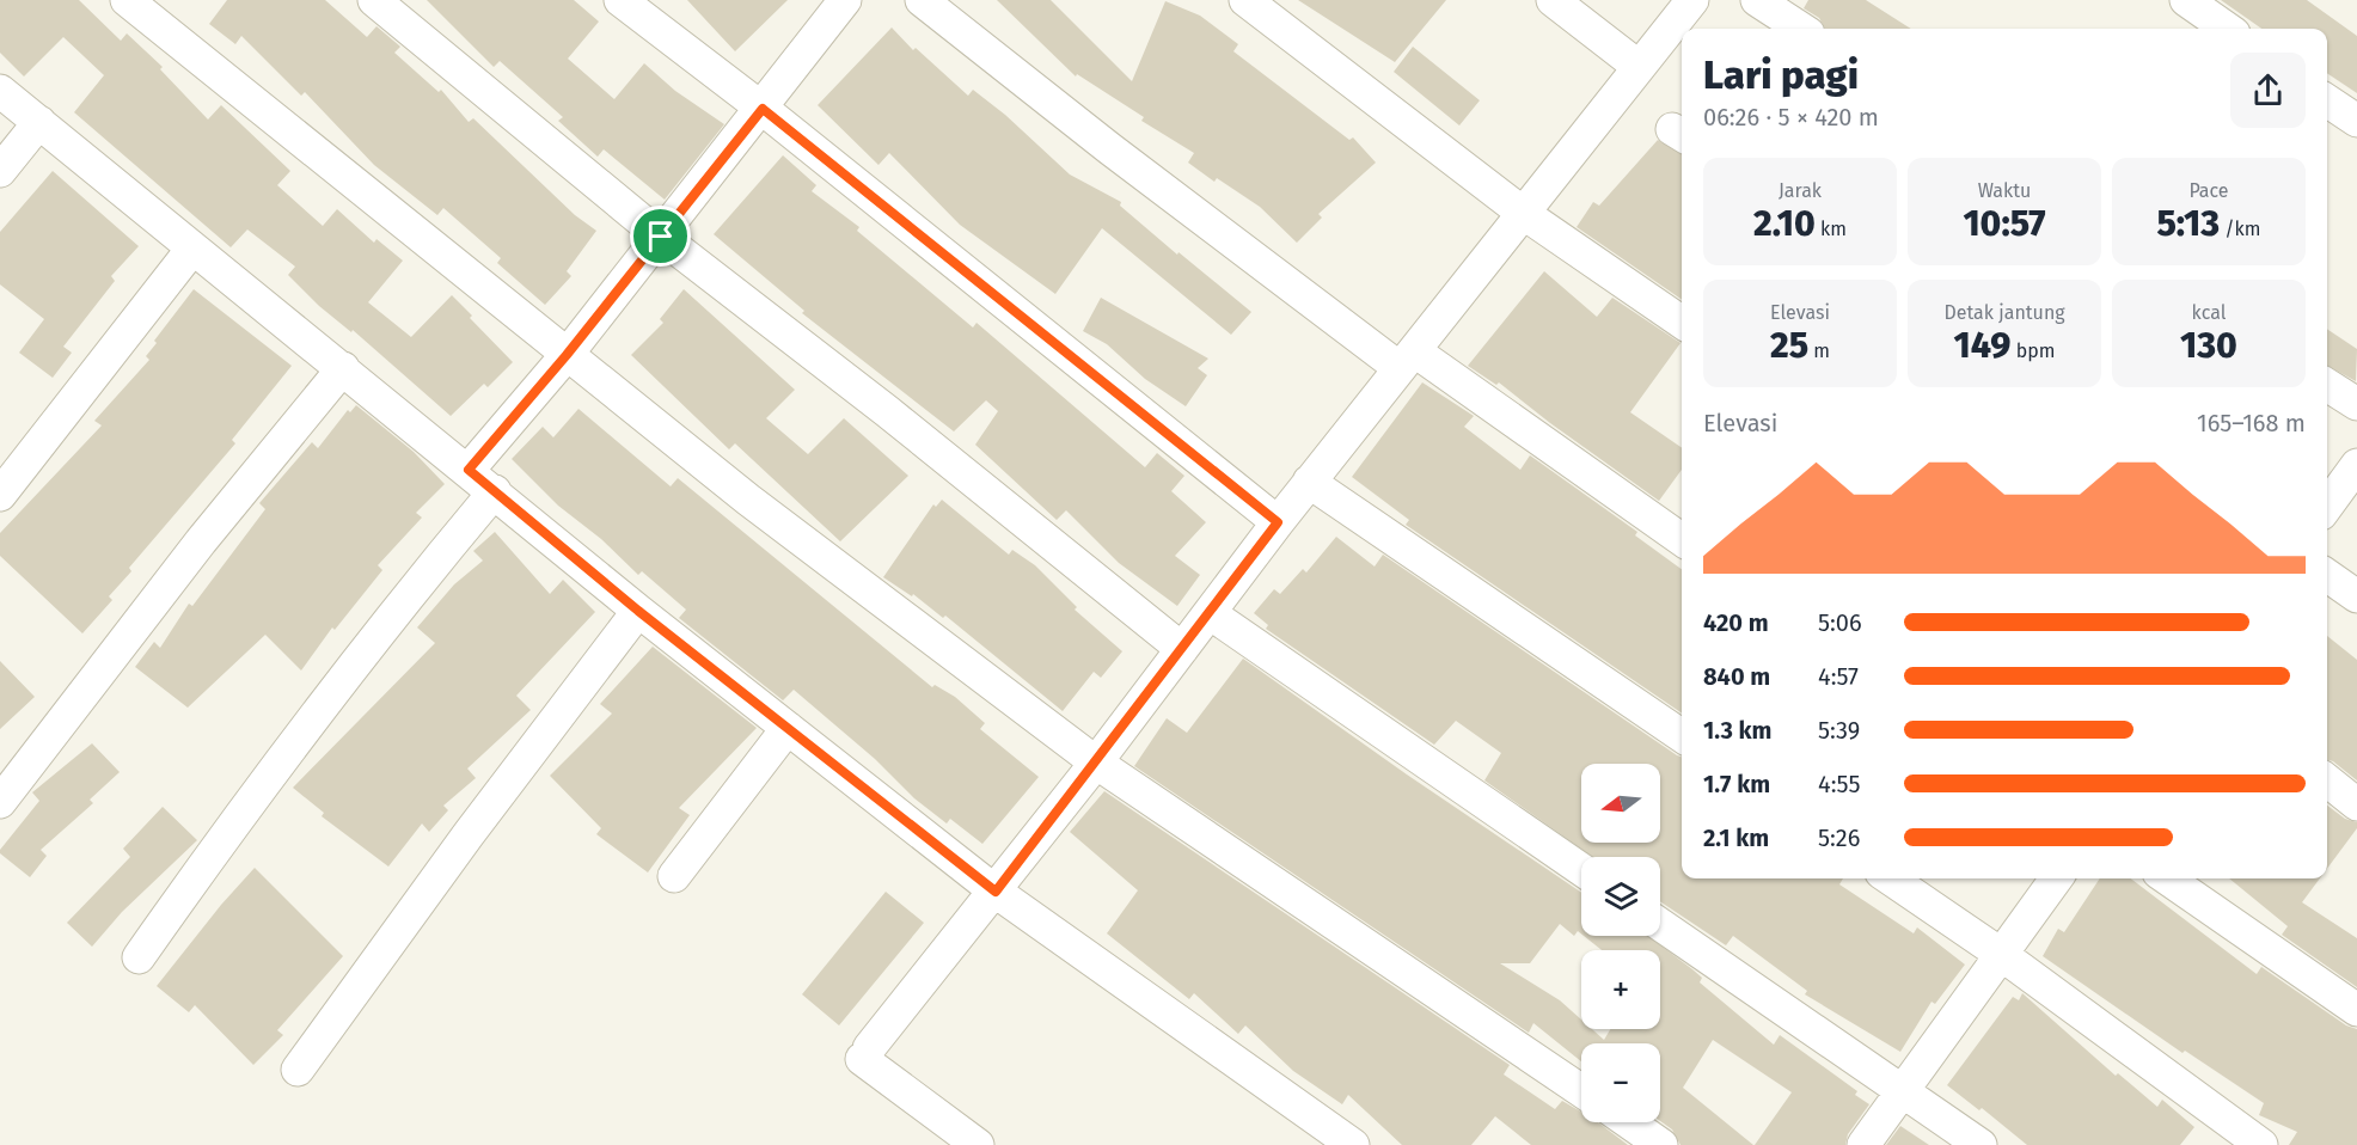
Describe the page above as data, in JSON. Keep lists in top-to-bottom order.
{
  "north": "left",
  "page": {
    "heading": ["Lari pagi", "06:26 · 5 × 420 m"],
    "stats": [
      ["Jarak", "2.10 km"],
      ["Waktu", "10:57"],
      ["Pace", "5:13 /km"],
      ["Elevasi", "25 m"],
      ["Detak jantung", "149 bpm"],
      ["kcal", "130"]
    ],
    "chart": ["Elevasi", "165–168 m"],
    "list": [
      {
        "name": "420 m",
        "note": "5:06"
      },
      {
        "name": "840 m",
        "note": "4:57"
      },
      {
        "name": "1.3 km",
        "note": "5:39"
      },
      {
        "name": "1.7 km",
        "note": "4:55"
      },
      {
        "name": "2.1 km",
        "note": "5:26"
      }
    ],
    "map_buttons": ["+", "−"]
  }
}
